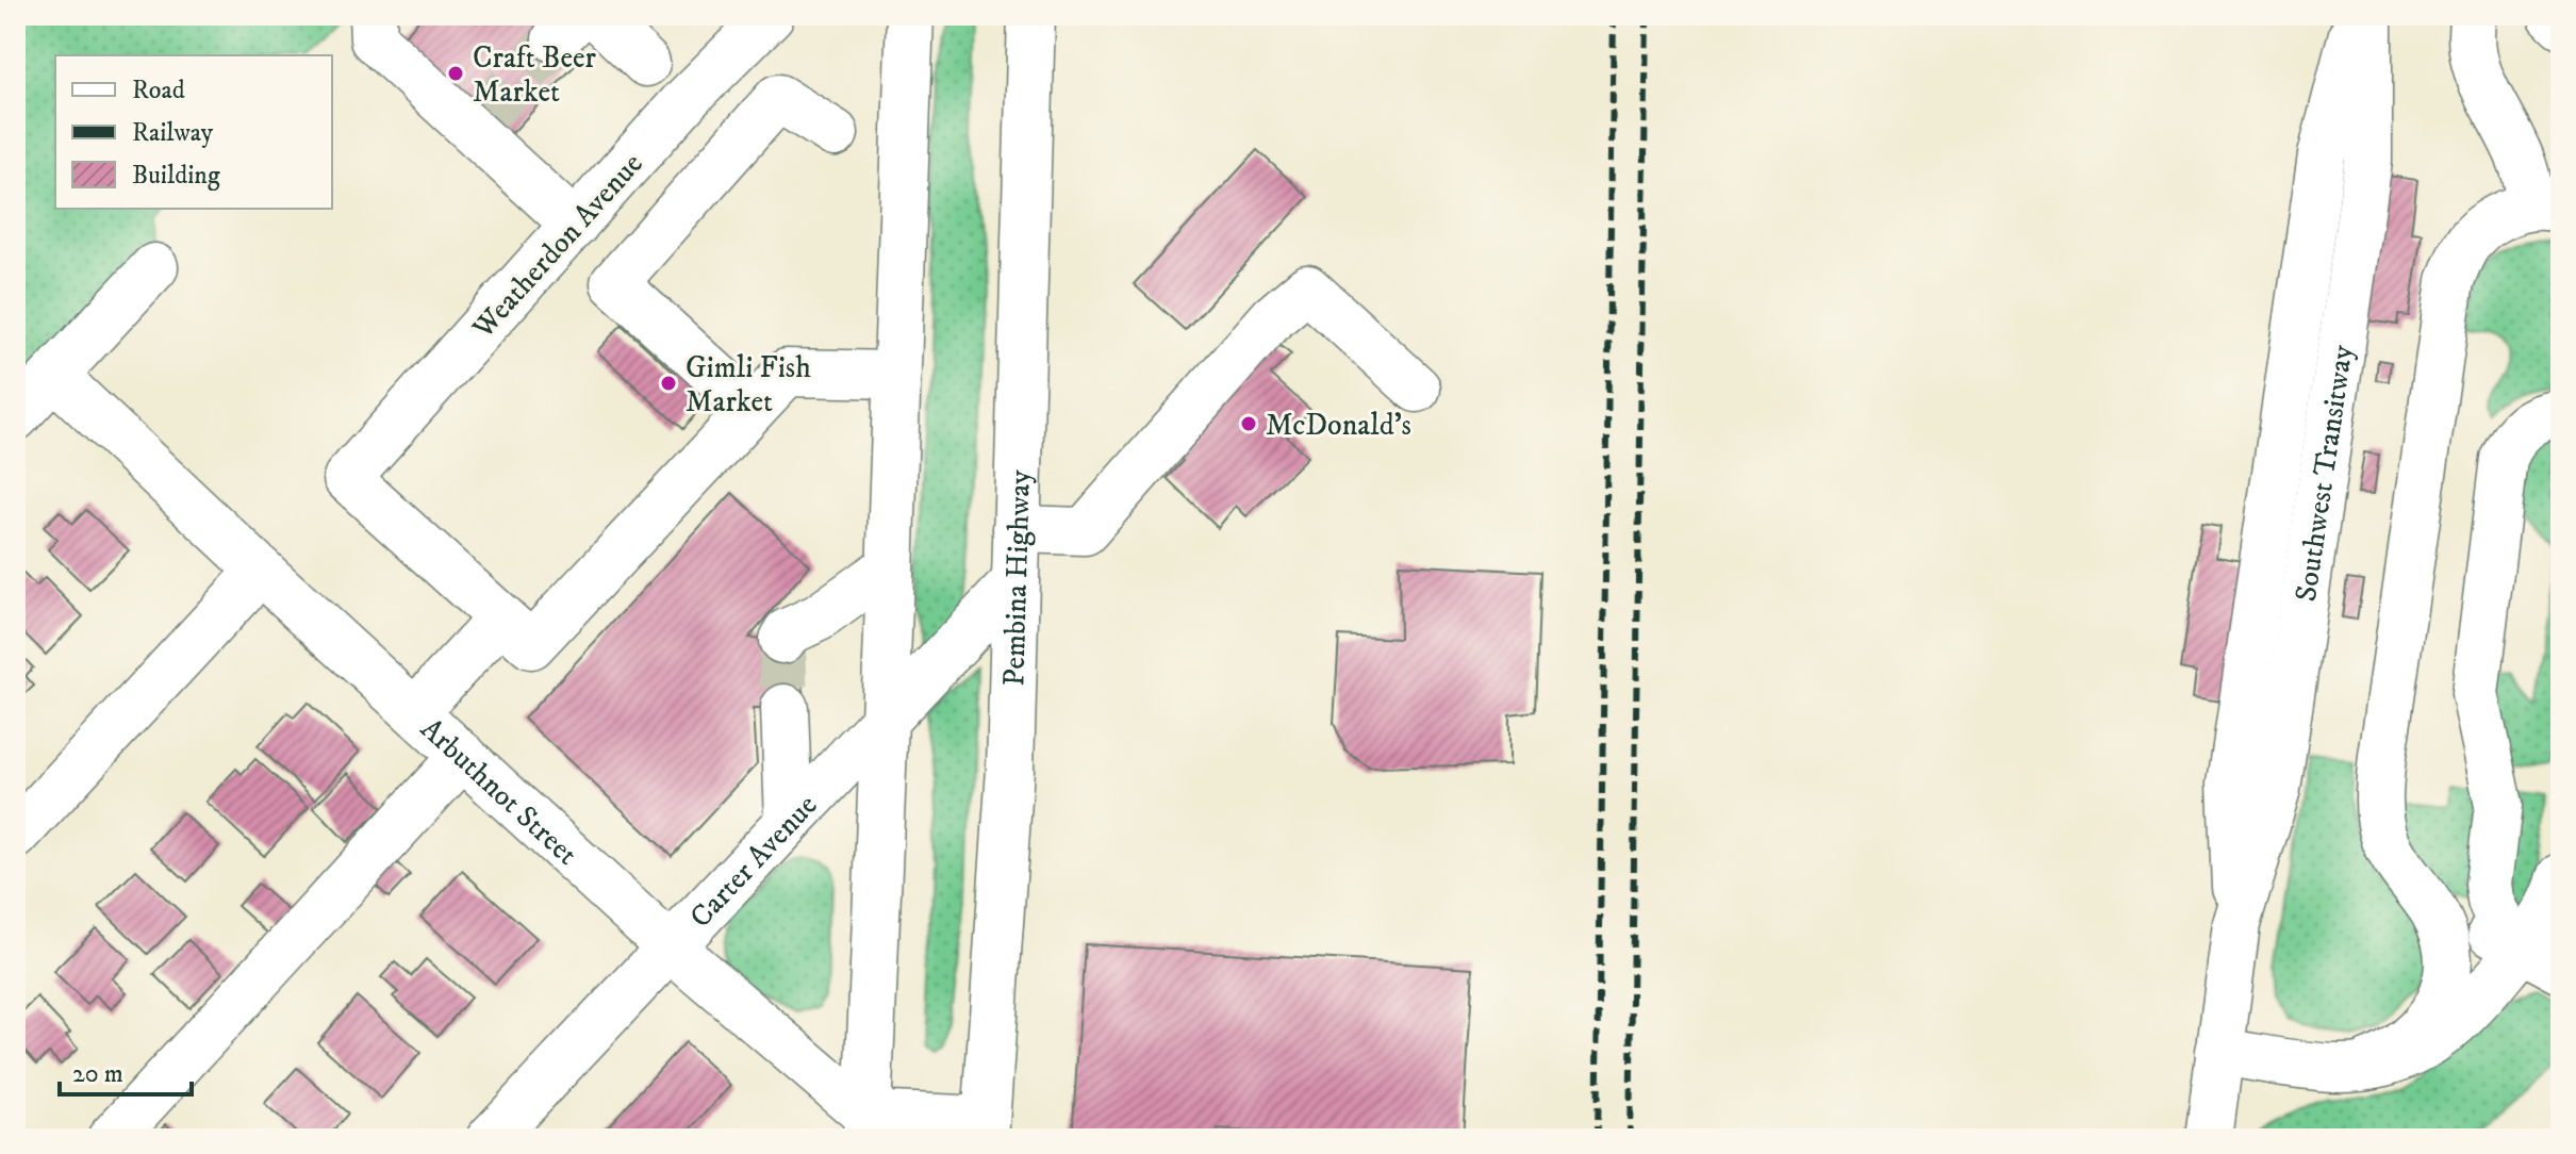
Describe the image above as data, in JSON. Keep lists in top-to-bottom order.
{
  "streets": {
    "street": [
      "Weatherdon Avenue",
      "Southwest Transitway",
      "Pembina Highway",
      "Arbuthnot Street",
      "Carter Avenue"
    ]
  },
  "crossings": [
    ["Pembina Highway", "Carter Avenue"],
    ["Arbuthnot Street", "Carter Avenue"]
  ],
  "places": ["Craft Beer Market", "Gimli Fish Market", "McDonald's"],
  "legend": ["Road", "Railway", "Building"],
  "scale_bar": "20 m"
}
